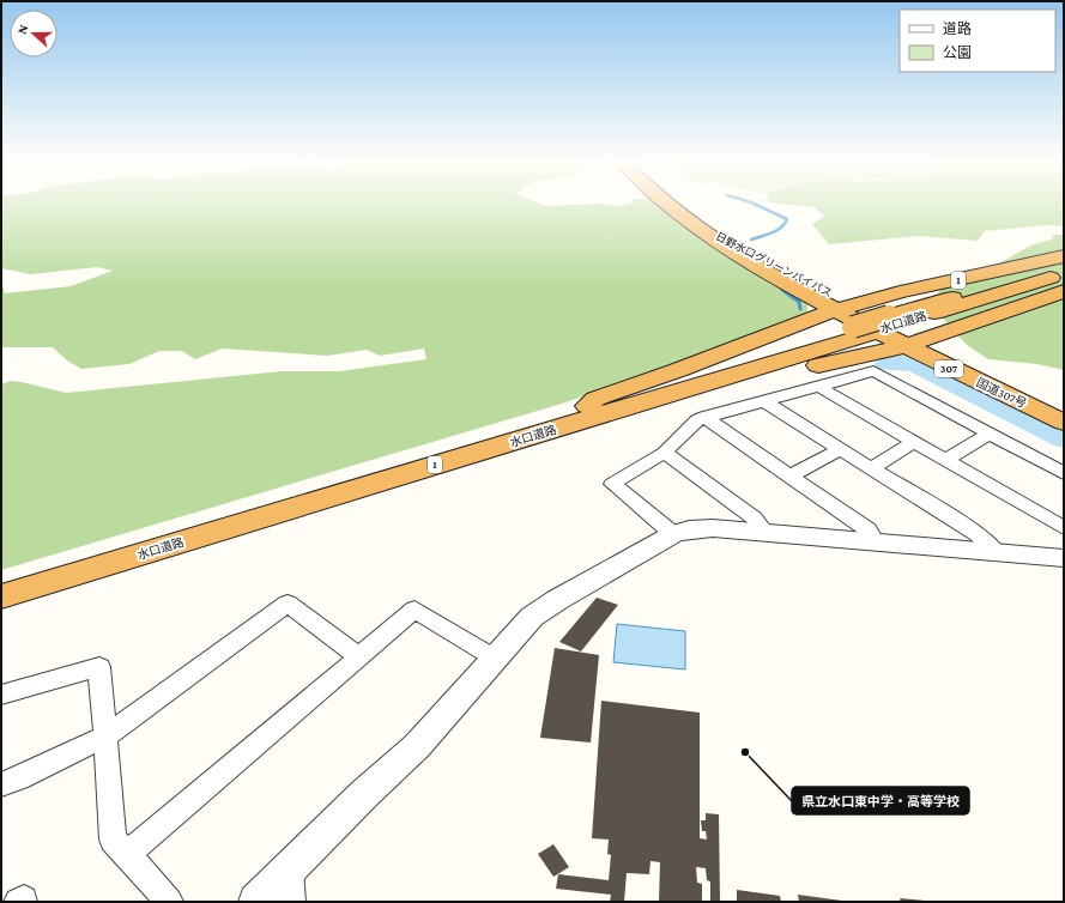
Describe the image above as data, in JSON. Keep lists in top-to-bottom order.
{
  "streets": {
    "highway": [
      "日野水口グリーンバイパス",
      "1",
      "水口道路",
      "307",
      "国道307号"
    ]
  },
  "crossings": [
    ["日野水口グリーンバイパス", "1"],
    ["日野水口グリーンバイパス", "水口道路"],
    ["日野水口グリーンバイパス", "国道307号"],
    ["1", "水口道路"],
    ["1", "国道307号"],
    ["水口道路", "国道307号"]
  ],
  "places": ["県立水口東中学・高等学校"],
  "legend": ["道路", "公園"],
  "north": "left"
}
